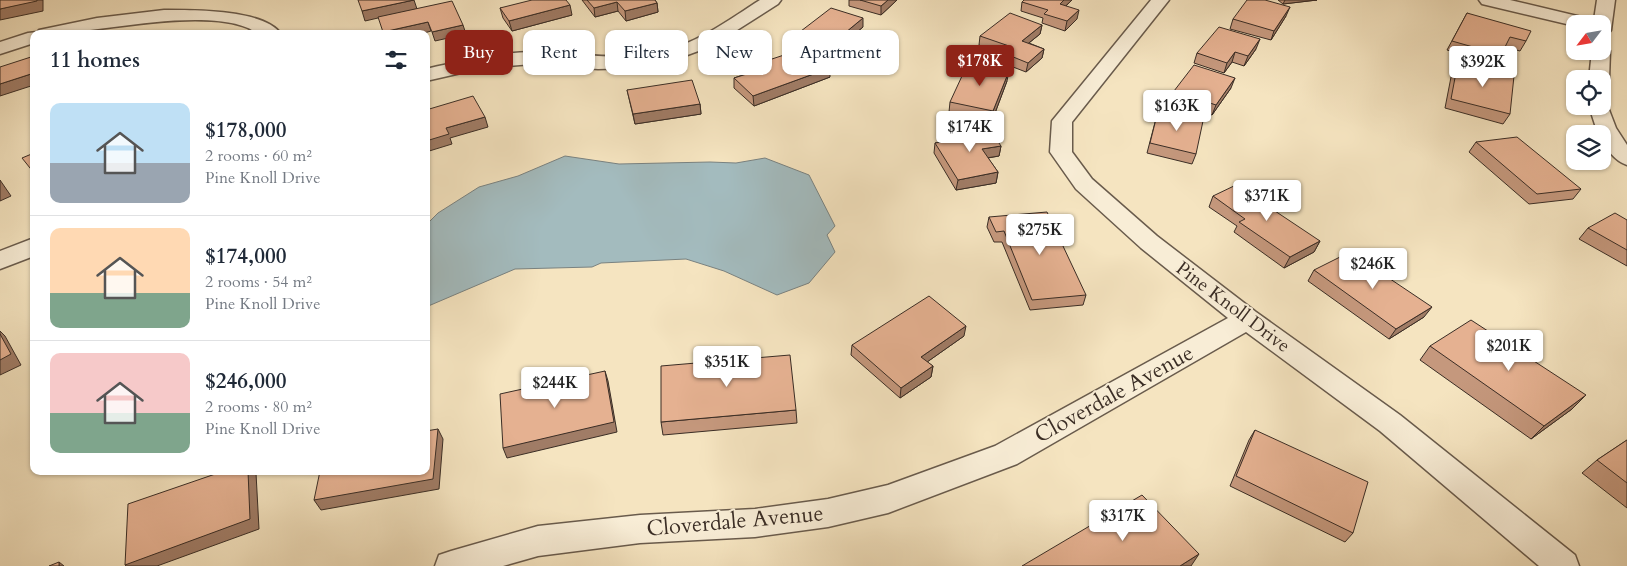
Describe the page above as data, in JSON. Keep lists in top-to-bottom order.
{
  "streets": {
    "street": ["Pine Knoll Drive", "Cloverdale Avenue"]
  },
  "crossings": [
    ["Pine Knoll Drive", "Cloverdale Avenue"]
  ],
  "north": "bottom left",
  "page": {
    "chip": [
      "Buy",
      "Rent",
      "Filters",
      "New",
      "Apartment"
    ],
    "heading": "11 homes",
    "price": [
      "$178K",
      "$392K",
      "$163K",
      "$174K",
      "$371K",
      "$275K",
      "$246K",
      "$201K",
      "$351K",
      "$244K",
      "$317K"
    ],
    "list": [
      {
        "name": "$178,000",
        "note": "2 rooms · 60 m² · Pine Knoll Drive"
      },
      {
        "name": "$174,000",
        "note": "2 rooms · 54 m² · Pine Knoll Drive"
      },
      {
        "name": "$246,000",
        "note": "2 rooms · 80 m² · Pine Knoll Drive"
      }
    ]
  }
}
